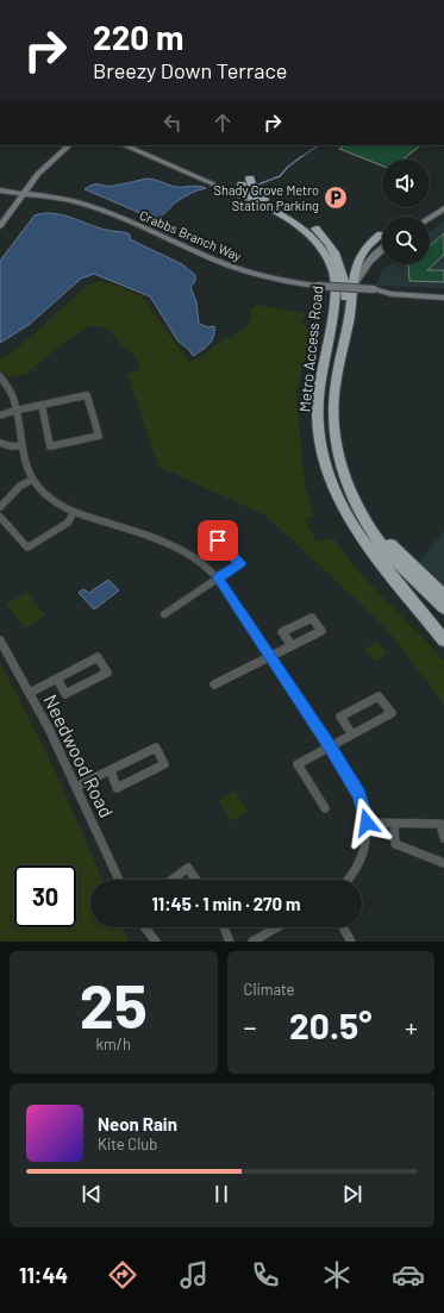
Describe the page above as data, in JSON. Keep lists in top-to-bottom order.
{
  "streets": {
    "highway": ["Metro Access Road"],
    "main road": ["Crabbs Branch Way"],
    "street": ["Needwood Road"]
  },
  "places": {
    "parking": ["Shady Grove Metro Station Parking"]
  },
  "page": {
    "turn": ["220 m", "Breezy Down Terrace"],
    "limit": "30",
    "trip": "11:45 · 1 min · 270 m",
    "tile": [
      ["25", "km/h"],
      "Climate"
    ],
    "heat": ["−", "20.5°", "+"],
    "song": ["Neon Rain", "Kite Club"],
    "tabs": "11:44"
  }
}
